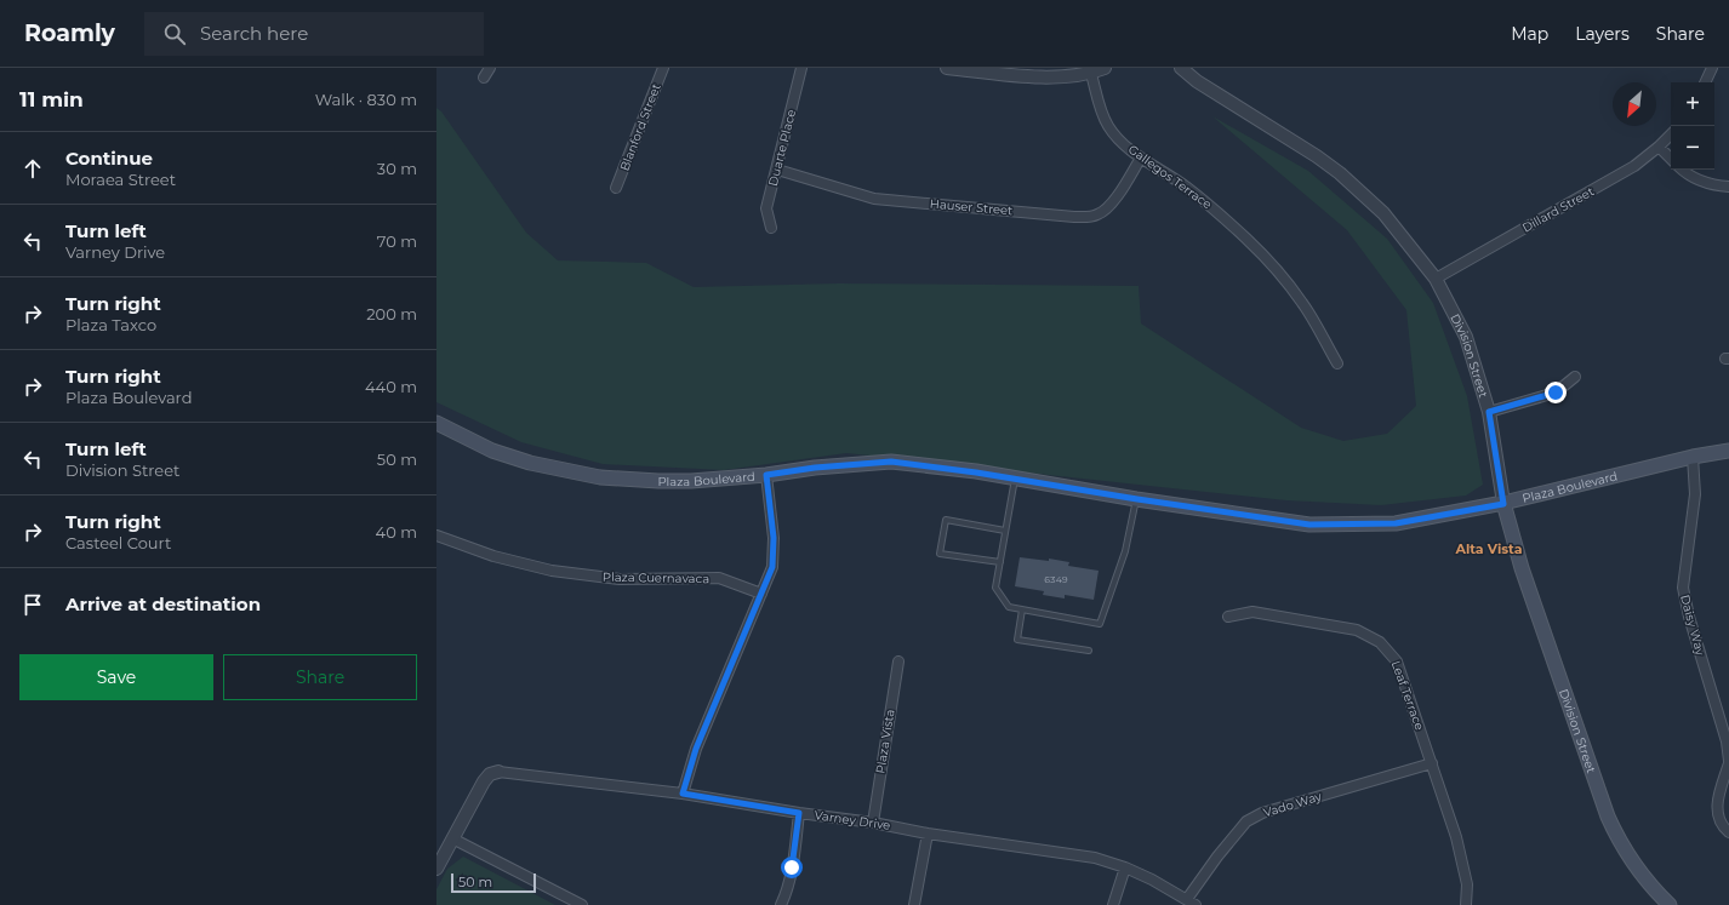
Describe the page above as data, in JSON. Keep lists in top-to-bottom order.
{
  "streets": {
    "main road": ["Division Street", "Plaza Boulevard"],
    "street": [
      "Blanford Street",
      "Duarte Place",
      "Gallegos Terrace",
      "Hauser Street",
      "Dillard Street",
      "Plaza Cuernavaca",
      "Daisy Way",
      "Leaf Terrace",
      "Plaza Vista",
      "Vado Way",
      "Varney Drive"
    ]
  },
  "crossings": [
    ["Duarte Place", "Hauser Street"],
    ["Gallegos Terrace", "Hauser Street"],
    ["Dillard Street", "Division Street"],
    ["Division Street", "Plaza Boulevard"],
    ["Plaza Boulevard", "Daisy Way"],
    ["Leaf Terrace", "Vado Way"],
    ["Plaza Vista", "Varney Drive"],
    ["Vado Way", "Varney Drive"]
  ],
  "districts": ["Alta Vista"],
  "house_numbers": ["6349"],
  "scale_bar": "50 m",
  "north": "bottom left",
  "page": {
    "header": "Roamly",
    "search": "Search here",
    "nav": ["Map", "Layers", "Share"],
    "heading": ["11 min", "Walk · 830 m"],
    "map_buttons": ["+", "−"],
    "list": [
      ["Continue", "Moraea Street", "30 m"],
      ["Turn left", "Varney Drive", "70 m"],
      ["Turn right", "Plaza Taxco", "200 m"],
      ["Turn right", "Plaza Boulevard", "440 m"],
      ["Turn left", "Division Street", "50 m"],
      ["Turn right", "Casteel Court", "40 m"],
      "Arrive at destination"
    ],
    "buttons": ["Save", "Share"],
    "scale": "50 m"
  }
}
